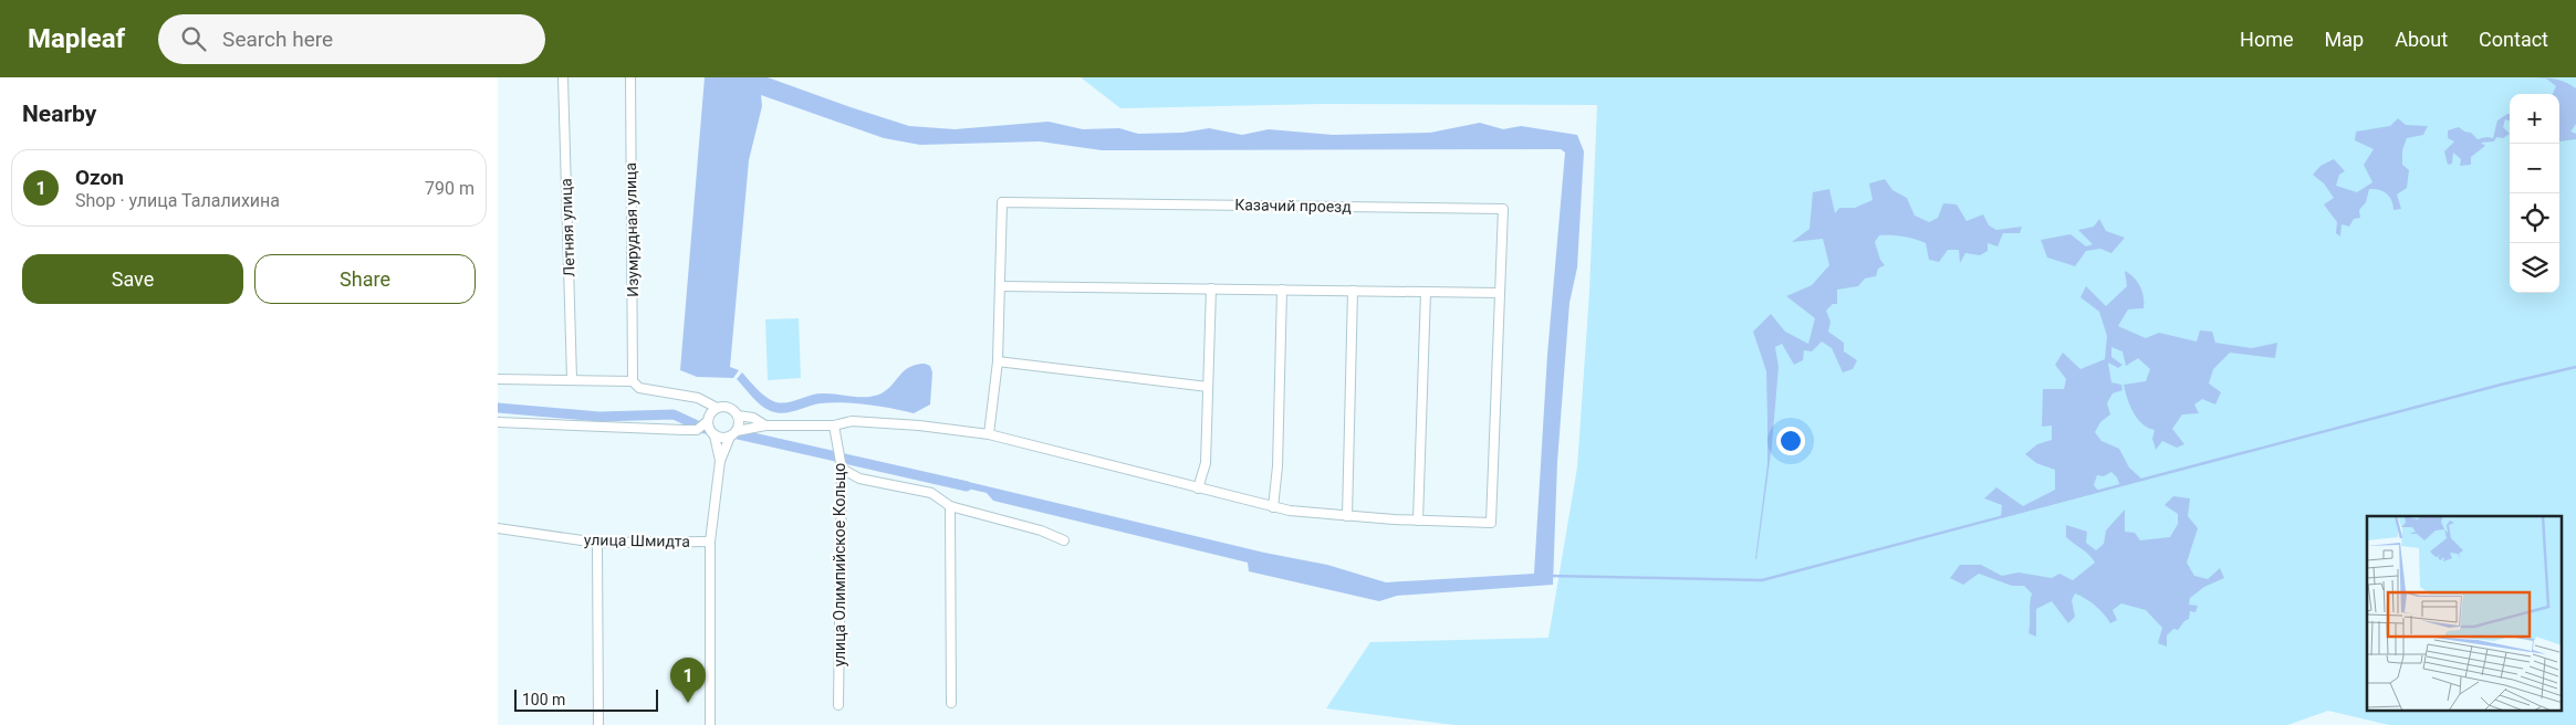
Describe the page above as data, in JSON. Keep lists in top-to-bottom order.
{
  "streets": {
    "street": [
      "Казачий проезд",
      "Летняя улица",
      "Изумрудная улица",
      "улица Шмидта",
      "улица Олимпийское Кольцо"
    ]
  },
  "scale_bar": "100 m",
  "page": {
    "header": "Mapleaf",
    "search": "Search here",
    "nav": [
      "Home",
      "Map",
      "About",
      "Contact"
    ],
    "heading": "Nearby",
    "map_buttons": ["+", "−"],
    "list": [
      {
        "mark": "1",
        "name": "Ozon",
        "note": "Shop · улица Талалихина",
        "value": "790 m"
      }
    ],
    "buttons": ["Save", "Share"],
    "pins": "1",
    "scale": "100 m"
  }
}
